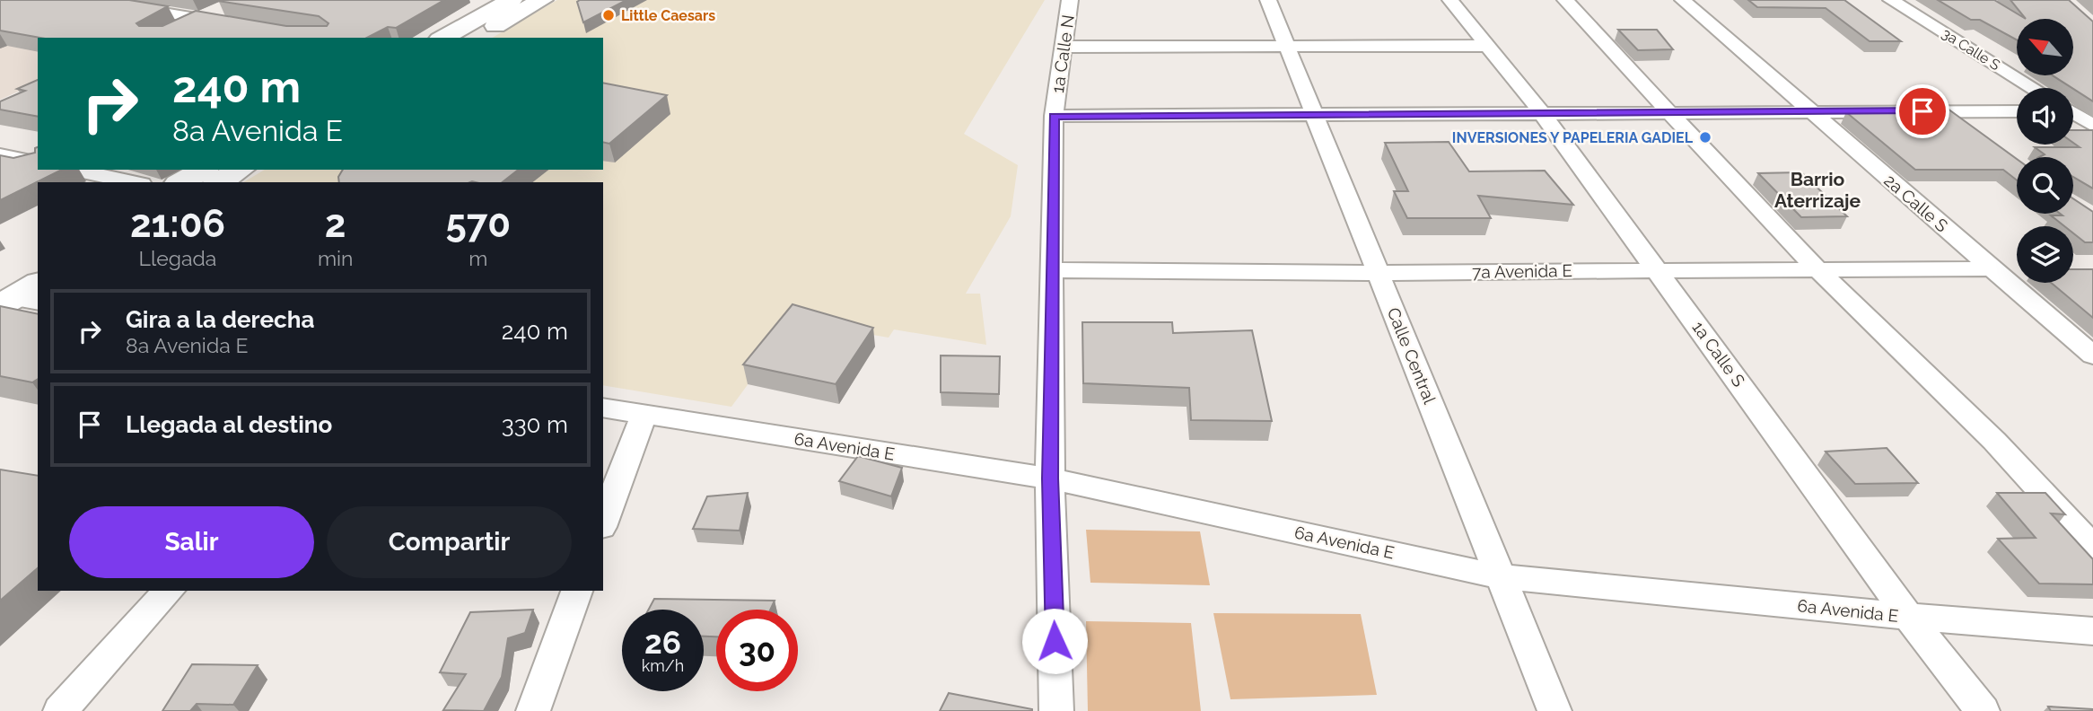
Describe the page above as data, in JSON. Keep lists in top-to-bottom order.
{
  "streets": {
    "street": [
      "3a Calle S",
      "1a Calle N",
      "2a Calle S",
      "7a Avenida E",
      "1a Calle S",
      "Calle Central",
      "6a Avenida E"
    ]
  },
  "crossings": [
    ["1a Calle N", "7a Avenida E"],
    ["1a Calle N", "6a Avenida E"],
    ["2a Calle S", "7a Avenida E"],
    ["7a Avenida E", "1a Calle S"],
    ["7a Avenida E", "Calle Central"],
    ["1a Calle S", "6a Avenida E"],
    ["Calle Central", "6a Avenida E"]
  ],
  "districts": ["Barrio Aterrizaje"],
  "places": ["Little Caesars", "INVERSIONES Y PAPELERIA GADIEL"],
  "north": "top left",
  "page": {
    "turn": ["240 m", "8a Avenida E"],
    "eta": [
      "21:06",
      "Llegada",
      "2",
      "min",
      "570",
      "m"
    ],
    "list": [
      {
        "name": "Gira a la derecha",
        "note": "8a Avenida E",
        "value": "240 m"
      },
      {
        "name": "Llegada al destino",
        "value": "330 m"
      }
    ],
    "buttons": ["Salir", "Compartir"],
    "speed": "26 km/h",
    "limit": "30"
  }
}
